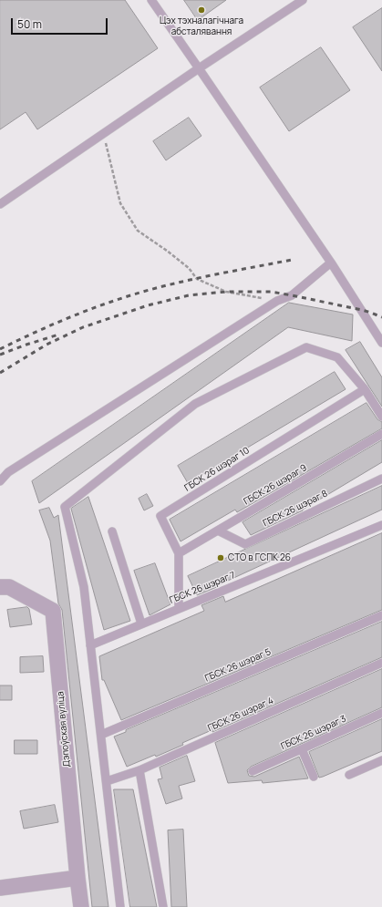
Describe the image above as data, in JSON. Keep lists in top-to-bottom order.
{
  "streets": {
    "street": ["Дэпоўская вуліца"],
    "lane": [
      "ГБСК 26 шэраг 10",
      "ГБСК 26 шэраг 9",
      "ГБСК 26 шэраг 8",
      "ГБСК 26 шэраг 7",
      "ГБСК 26 шэраг 5",
      "ГБСК 26 шэраг 4",
      "ГБСК 26 шэраг 3"
    ]
  },
  "crossings": [
    ["ГБСК 26 шэраг 10", "ГБСК 26 шэраг 9"],
    ["ГБСК 26 шэраг 10", "ГБСК 26 шэраг 7"],
    ["ГБСК 26 шэраг 9", "ГБСК 26 шэраг 8"]
  ],
  "places": ["Цэх тэхналагічнага абсталявання", "СТО в ГСПК 26"],
  "scale_bar": "50 m"
}
